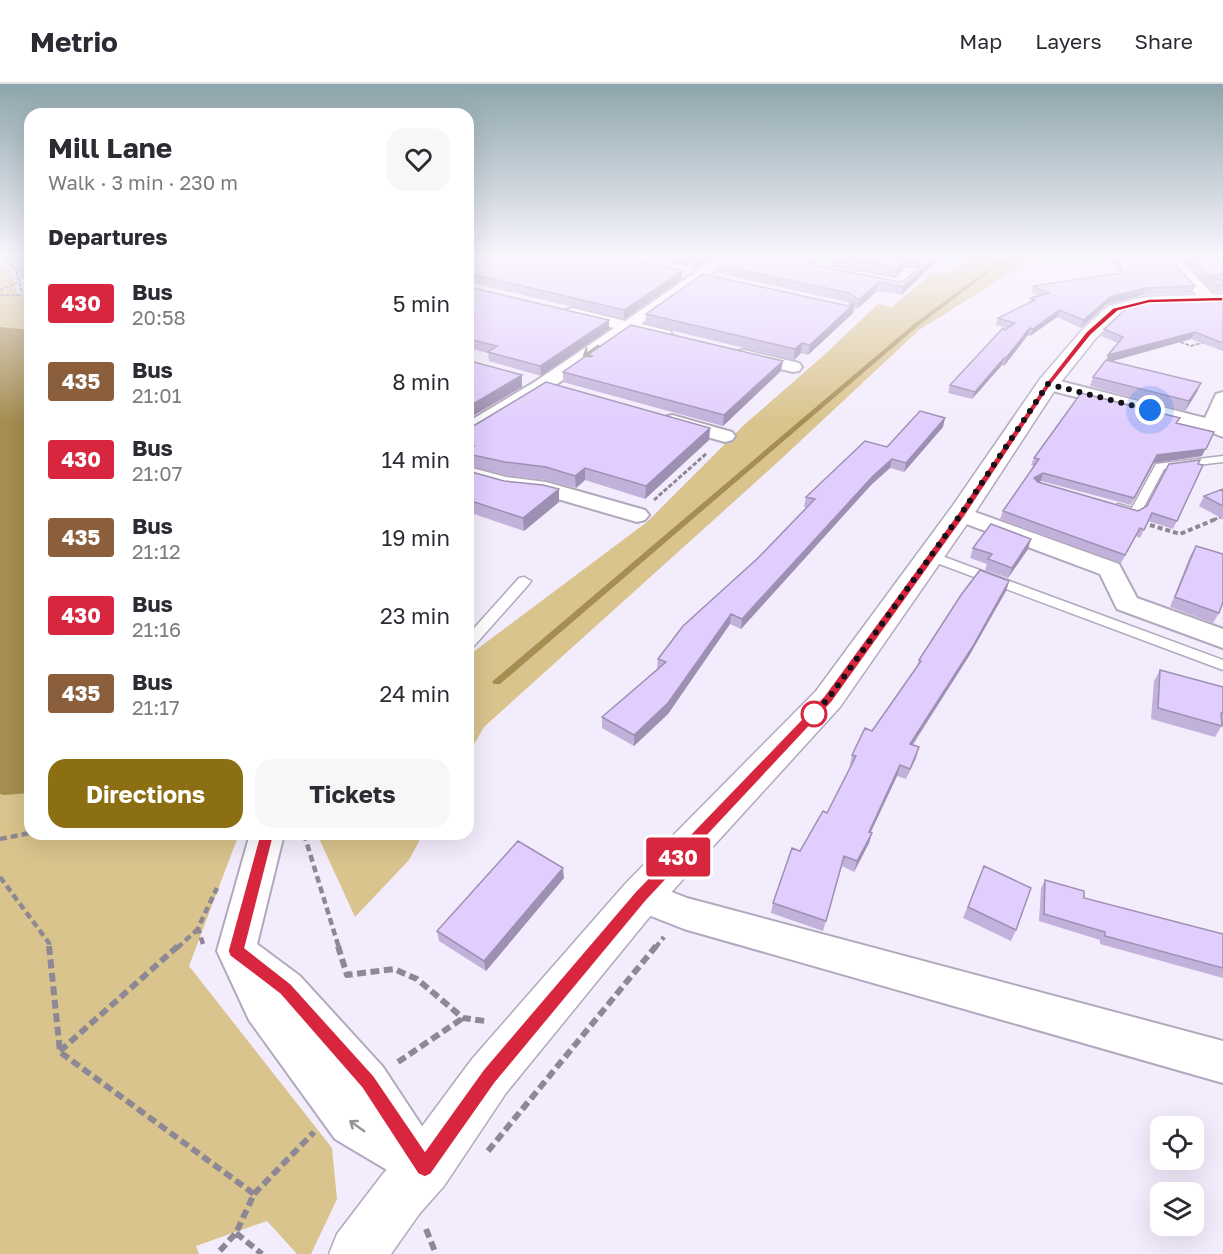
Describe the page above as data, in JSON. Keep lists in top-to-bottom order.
{
  "lines": ["bus line 430"],
  "page": {
    "header": "Metrio",
    "nav": ["Map", "Layers", "Share"],
    "on_map": "430",
    "heading": [
      ["Mill Lane", "Walk · 3 min · 230 m"],
      "Departures"
    ],
    "list": [
      {
        "mark": "430",
        "name": "Bus",
        "note": "20:58",
        "value": "5 min"
      },
      {
        "mark": "435",
        "name": "Bus",
        "note": "21:01",
        "value": "8 min"
      },
      {
        "mark": "430",
        "name": "Bus",
        "note": "21:07",
        "value": "14 min"
      },
      {
        "mark": "435",
        "name": "Bus",
        "note": "21:12",
        "value": "19 min"
      },
      {
        "mark": "430",
        "name": "Bus",
        "note": "21:16",
        "value": "23 min"
      },
      {
        "mark": "435",
        "name": "Bus",
        "note": "21:17",
        "value": "24 min"
      }
    ],
    "buttons": ["Directions", "Tickets"]
  }
}
